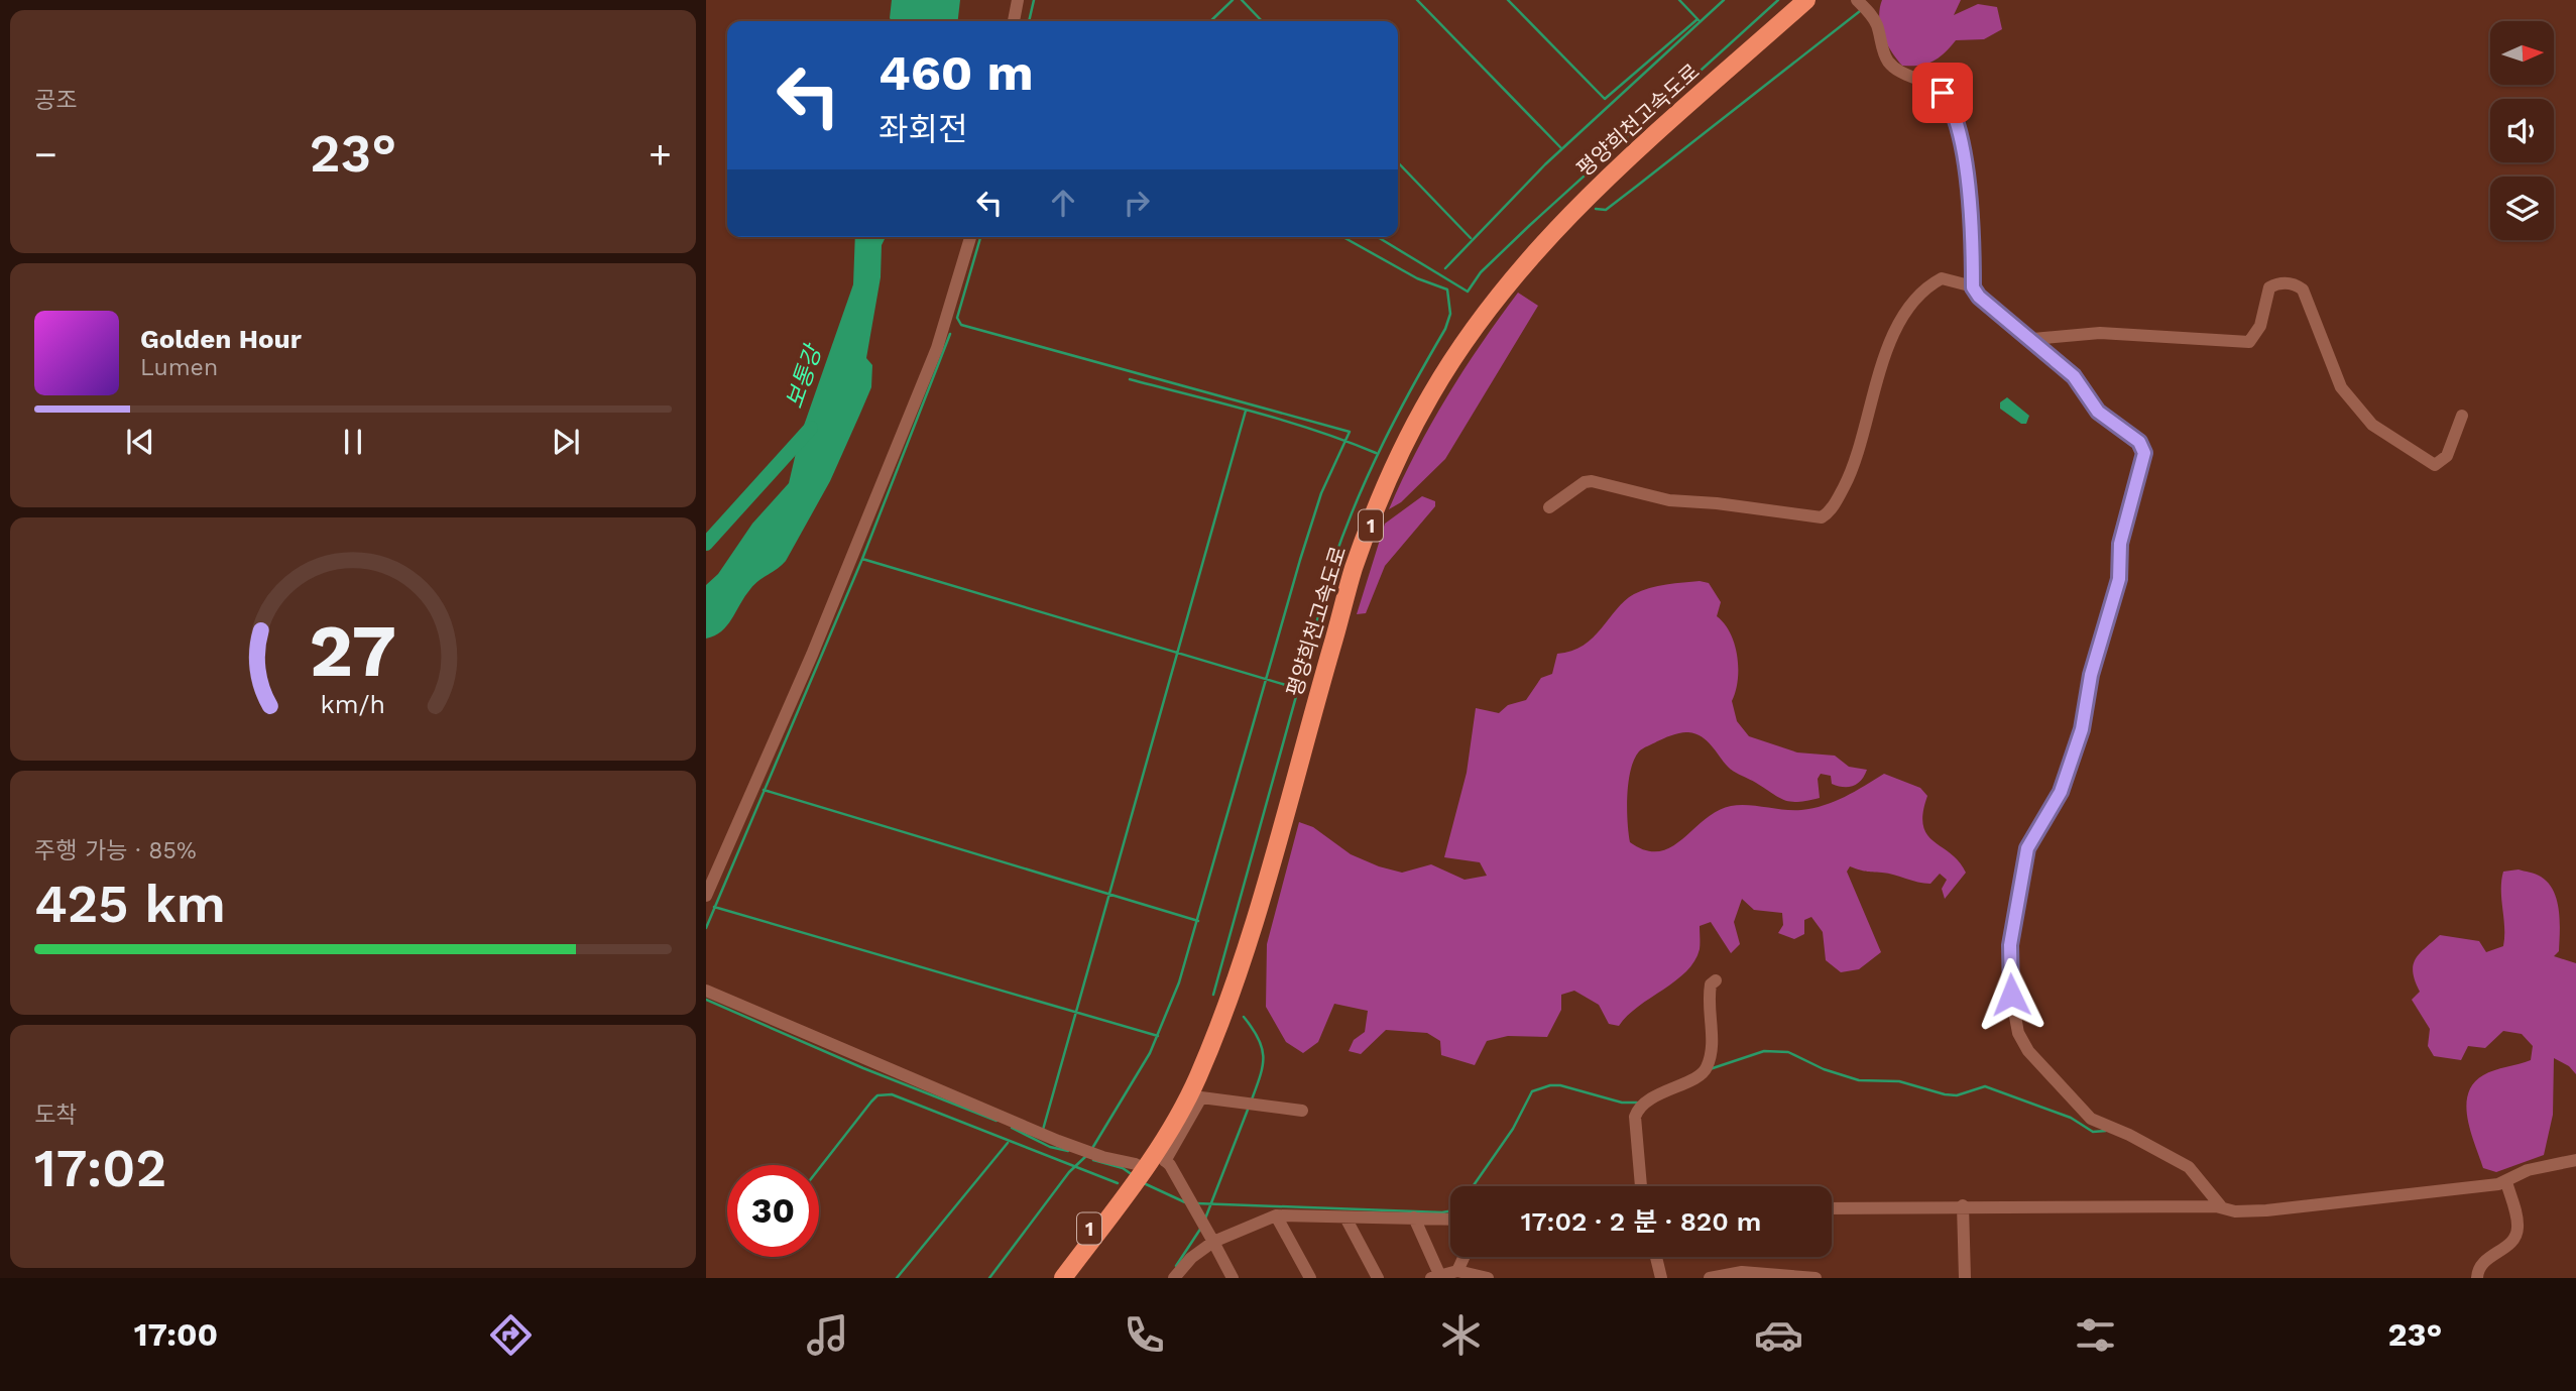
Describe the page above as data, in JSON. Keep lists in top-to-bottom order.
{
  "streets": {
    "highway": ["평양희천고속도로", "1"]
  },
  "water": ["보통강"],
  "north": "right",
  "page": {
    "tile": [
      "공조",
      ["주행 가능 · 85%", "425 km"],
      ["도착", "17:02"]
    ],
    "turn": ["460 m", "좌회전"],
    "heat": ["−", "23°", "+"],
    "song": ["Golden Hour", "Lumen"],
    "limit": "30",
    "trip": "17:02 · 2 분 · 820 m",
    "tabs": ["17:00", "23°"],
    "gauge": ["27", "km/h"]
  }
}
